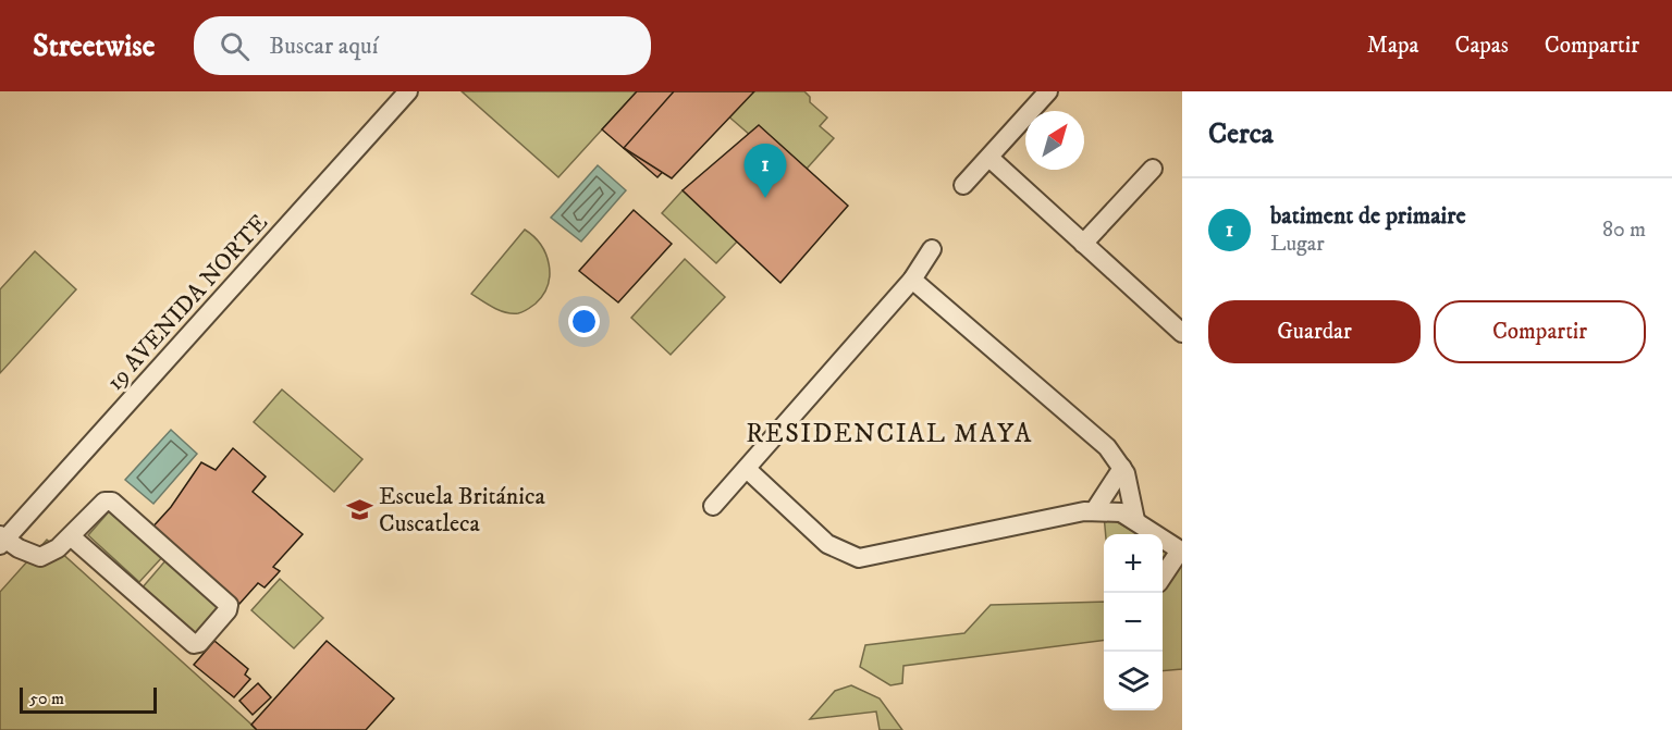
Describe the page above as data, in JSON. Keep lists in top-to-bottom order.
{
  "streets": {
    "street": ["19 AVENIDA NORTE"]
  },
  "districts": ["RESIDENCIAL MAYA"],
  "places": {
    "school or university": ["Escuela Británica Cuscatleca"]
  },
  "scale_bar": "50 m",
  "north": "top right",
  "page": {
    "header": "Streetwise",
    "search": "Buscar aquí",
    "nav": ["Mapa", "Capas", "Compartir"],
    "heading": "Cerca",
    "pins": "1",
    "list": [
      {
        "mark": "1",
        "name": "batiment de primaire",
        "note": "Lugar",
        "value": "80 m"
      }
    ],
    "buttons": ["Guardar", "Compartir"],
    "map_buttons": ["+", "−"],
    "scale": "50 m"
  }
}
